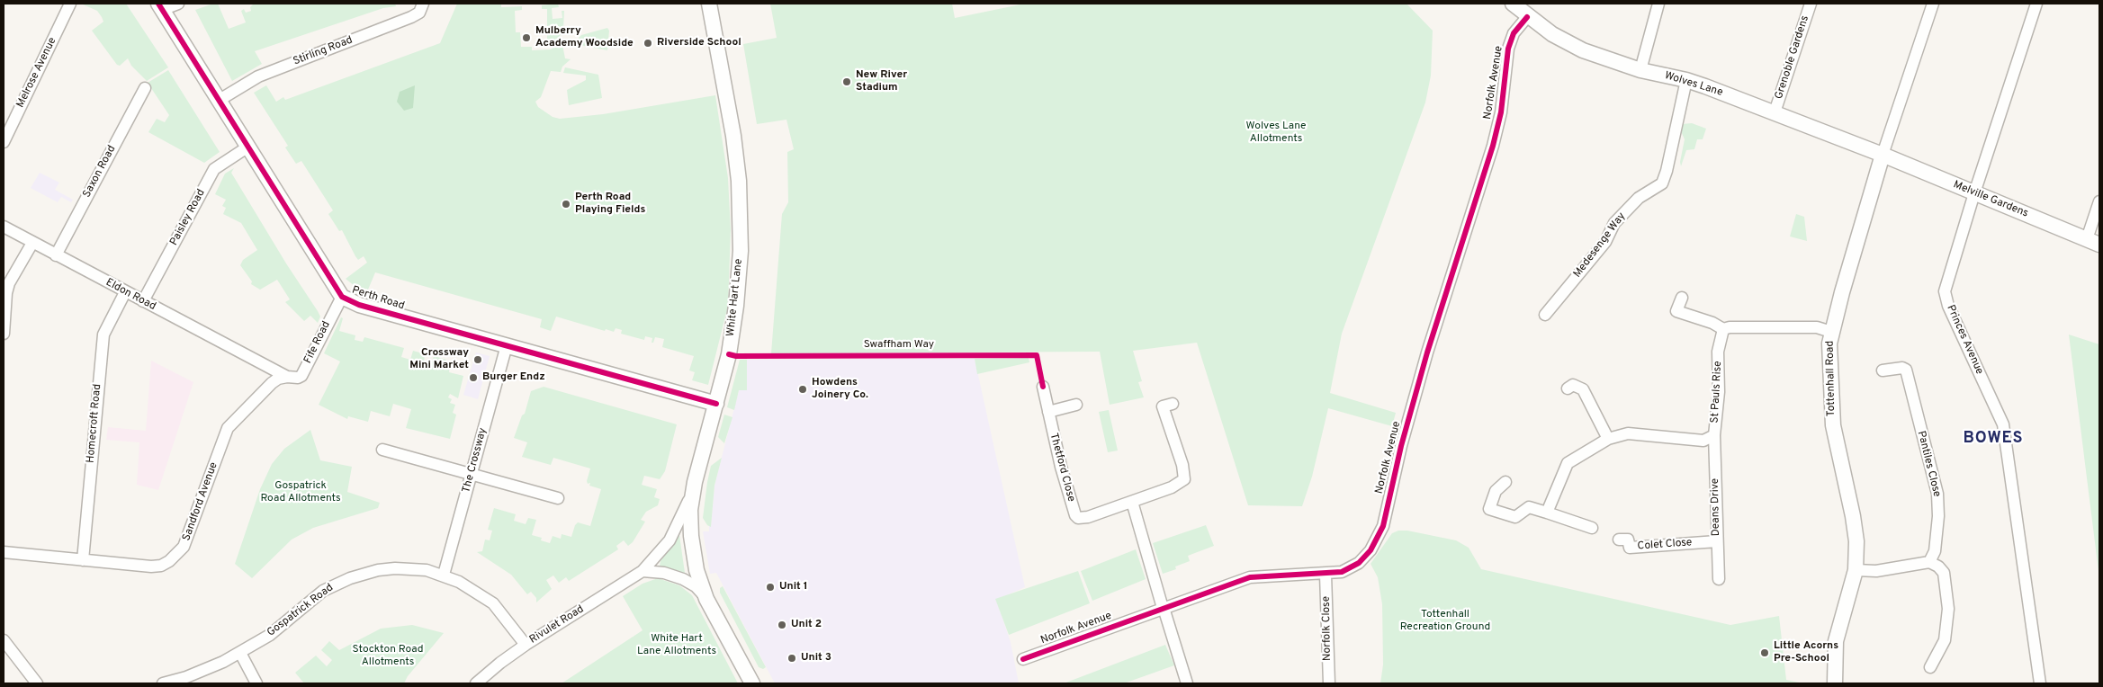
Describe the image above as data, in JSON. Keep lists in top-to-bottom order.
{
  "streets": {
    "street": [
      "Stirling Road",
      "Grenoble Gardens",
      "Melrose Avenue",
      "Norfolk Avenue",
      "Wolves Lane",
      "Saxon Road",
      "Melville Gardens",
      "Paisley Road",
      "Medesenge Way",
      "Eldon Road",
      "White Hart Lane",
      "Perth Road",
      "Princes Avenue",
      "Fife Road",
      "Tottenhall Road",
      "St Pauls Rise",
      "Homecroft Road",
      "The Crossway",
      "Pantiles Close",
      "Thetford Close",
      "Sandford Avenue",
      "Deans Drive",
      "Colet Close",
      "Gospatrick Road",
      "Rivulet Road",
      "Norfolk Close"
    ],
    "cycle path": ["Swaffham Way"]
  },
  "crossings": [
    ["Stirling Road", "Perth Road"],
    ["Grenoble Gardens", "Wolves Lane"],
    ["Norfolk Avenue", "Wolves Lane"],
    ["Norfolk Avenue", "Norfolk Close"],
    ["Wolves Lane", "Melville Gardens"],
    ["Wolves Lane", "Medesenge Way"],
    ["Wolves Lane", "Tottenhall Road"],
    ["Saxon Road", "Eldon Road"],
    ["Melville Gardens", "Princes Avenue"],
    ["Melville Gardens", "Tottenhall Road"],
    ["Paisley Road", "Eldon Road"],
    ["Paisley Road", "Perth Road"],
    ["Eldon Road", "Fife Road"],
    ["Eldon Road", "Homecroft Road"],
    ["Eldon Road", "Sandford Avenue"],
    ["White Hart Lane", "Perth Road"],
    ["White Hart Lane", "Rivulet Road"],
    ["Perth Road", "Fife Road"],
    ["Perth Road", "The Crossway"],
    ["Fife Road", "Sandford Avenue"],
    ["St Pauls Rise", "Deans Drive"],
    ["Homecroft Road", "Sandford Avenue"],
    ["The Crossway", "Gospatrick Road"],
    ["Deans Drive", "Colet Close"],
    ["Gospatrick Road", "Rivulet Road"]
  ],
  "districts": ["BOWES"],
  "parks": [
    "Wolves Lane Allotments",
    "Gospatrick Road Allotments",
    "Tottenhall Recreation Ground",
    "White Hart Lane Allotments",
    "Stockton Road Allotments"
  ],
  "places": [
    "Mulberry Academy Woodside",
    "Riverside School",
    "New River Stadium",
    "Perth Road Playing Fields",
    "Crossway Mini Market",
    "Burger Endz",
    "Howdens Joinery Co.",
    "Unit 1",
    "Unit 2",
    "Little Acorns Pre-School",
    "Unit 3"
  ]
}
